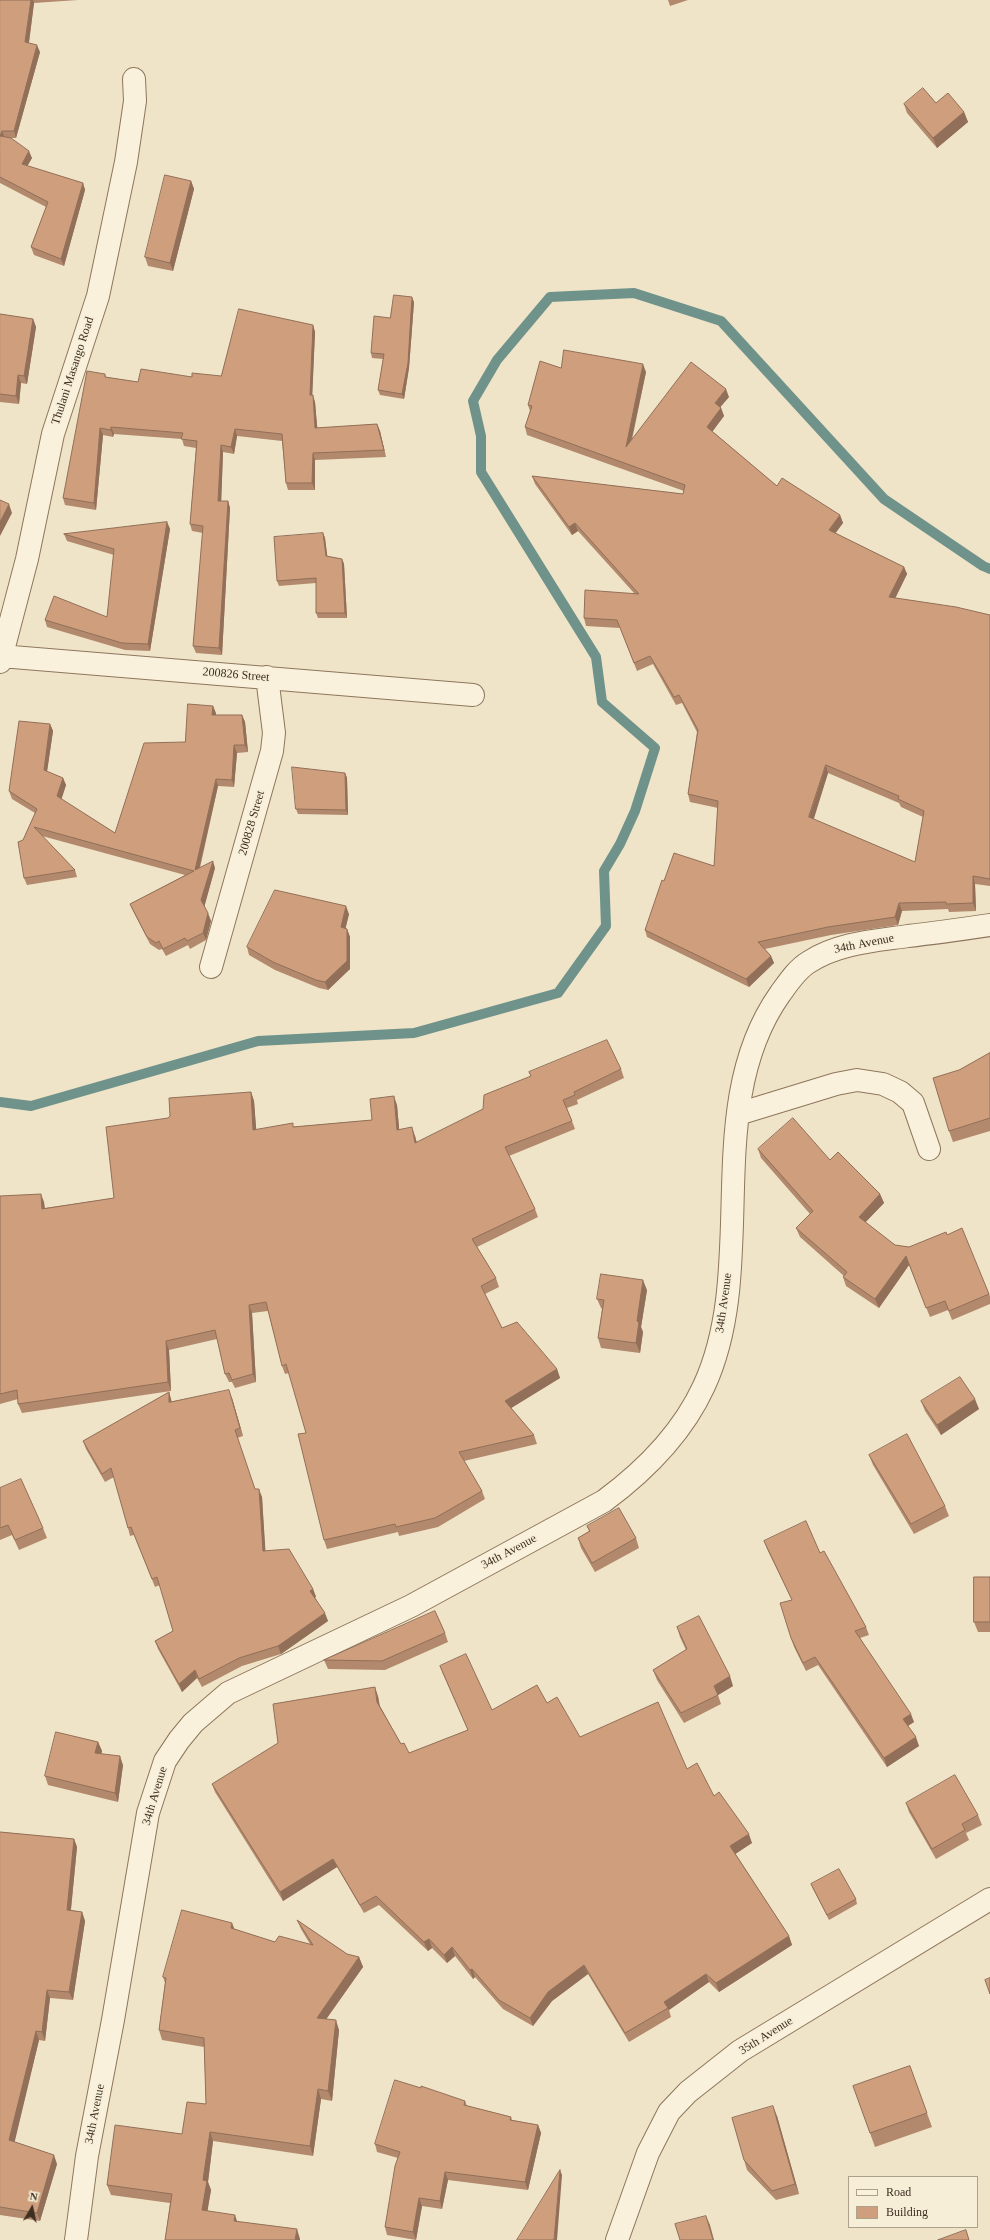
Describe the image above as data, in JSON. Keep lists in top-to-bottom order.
{
  "streets": {
    "street": [
      "Thulani Masango Road",
      "200826 Street",
      "200828 Street",
      "34th Avenue",
      "35th Avenue"
    ]
  },
  "crossings": [
    ["Thulani Masango Road", "200826 Street"],
    ["200826 Street", "200828 Street"]
  ],
  "legend": ["Road", "Building"],
  "north": "top"
}
